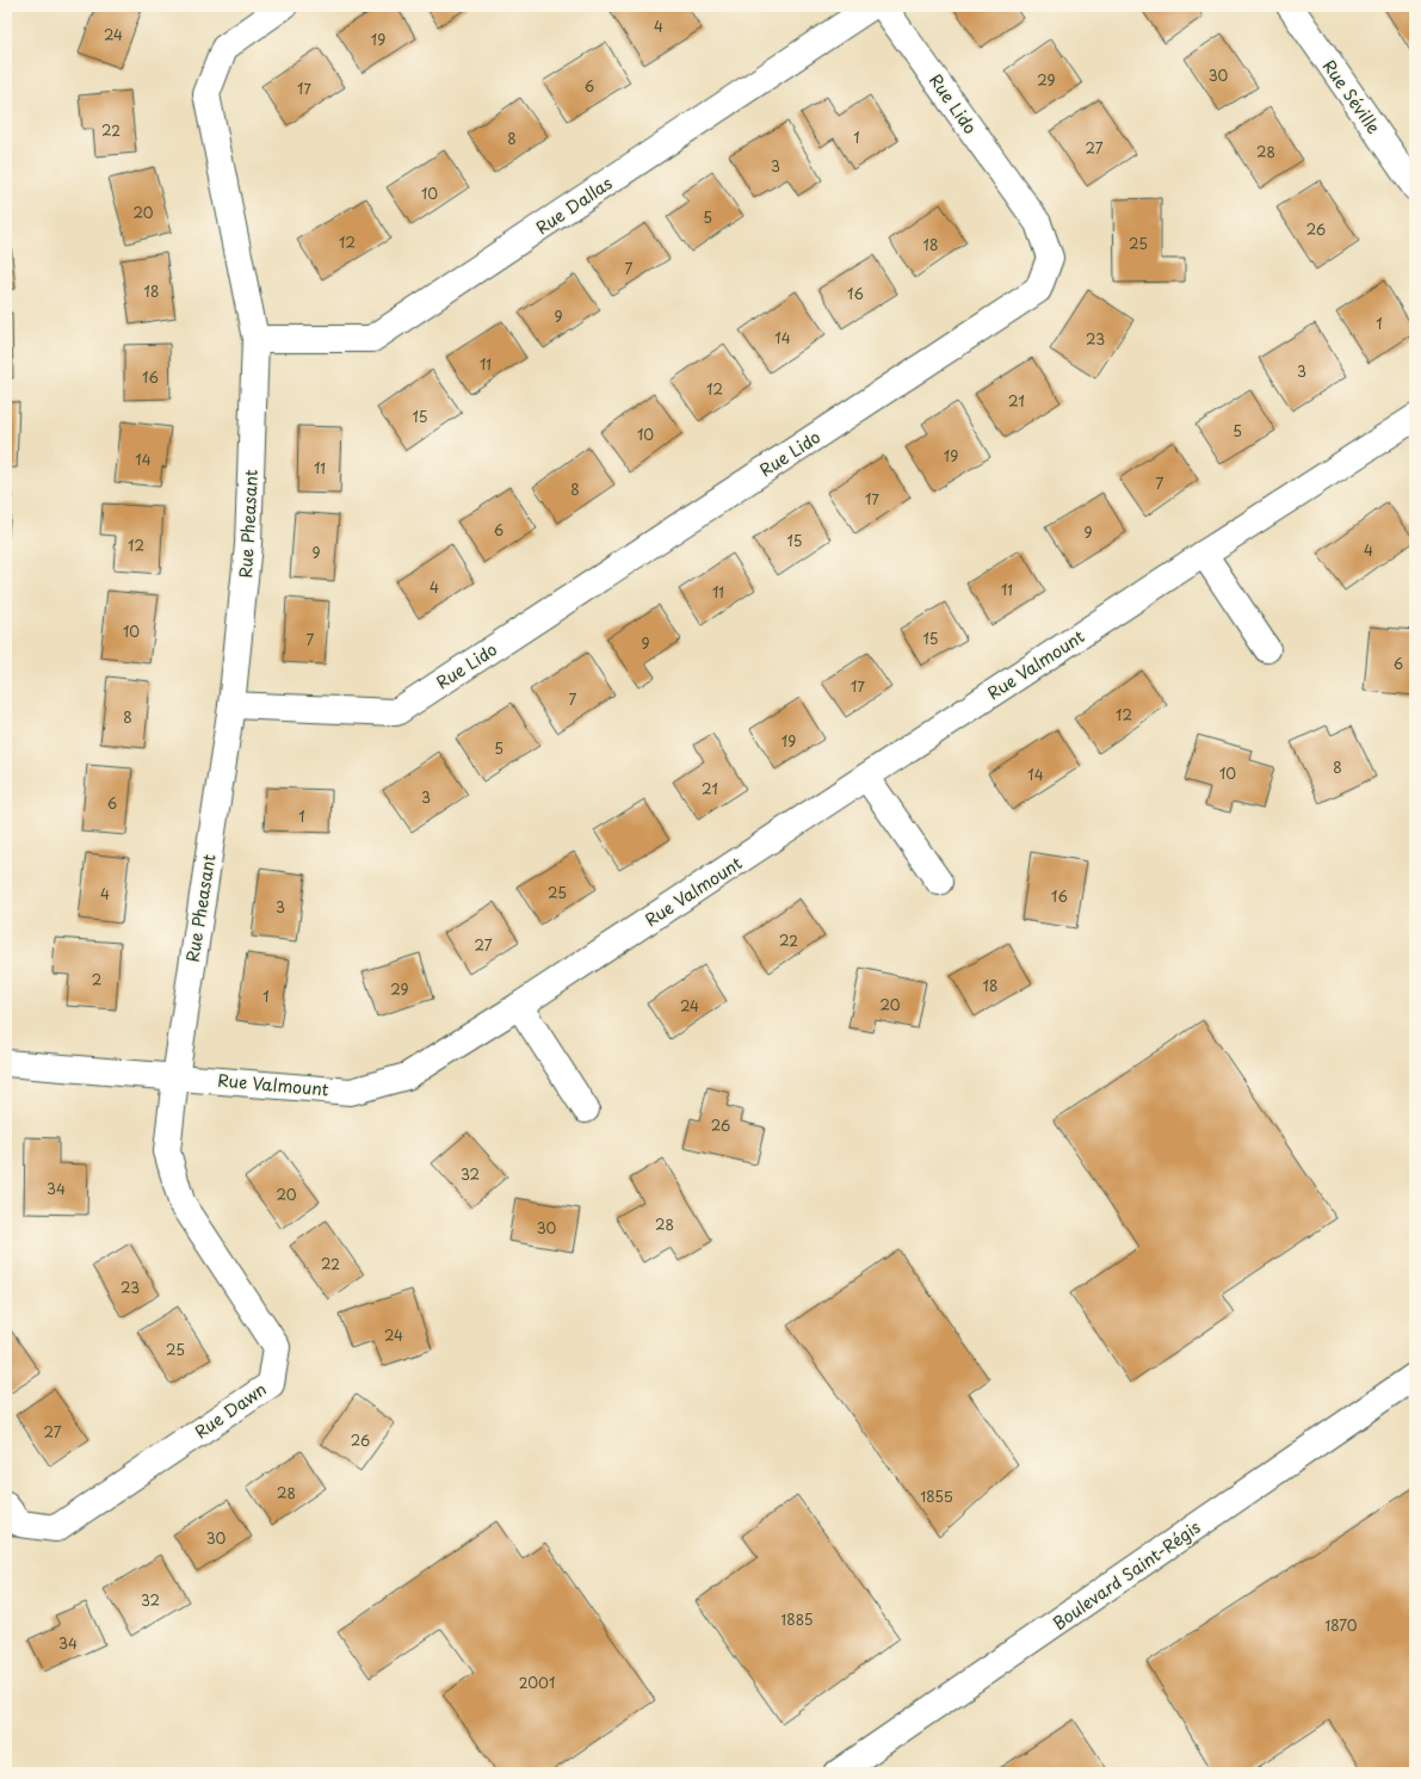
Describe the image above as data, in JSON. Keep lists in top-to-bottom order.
{
  "streets": {
    "street": [
      "Rue Séville",
      "Rue Lido",
      "Rue Dallas",
      "Rue Pheasant",
      "Rue Valmount",
      "Rue Dawn",
      "Boulevard Saint-Régis"
    ]
  },
  "crossings": [
    ["Rue Lido", "Rue Pheasant"],
    ["Rue Dallas", "Rue Pheasant"],
    ["Rue Pheasant", "Rue Valmount"],
    ["Rue Pheasant", "Rue Dawn"],
    ["Rue Valmount", "Rue Dawn"]
  ],
  "house_numbers": [
    "4",
    "24",
    "19",
    "30",
    "29",
    "6",
    "17",
    "22",
    "1",
    "8",
    "27",
    "28",
    "3",
    "10",
    "20",
    "5",
    "26",
    "12",
    "25",
    "18",
    "7",
    "18",
    "16",
    "9",
    "1",
    "14",
    "23",
    "11",
    "3",
    "16",
    "12",
    "21",
    "15",
    "5",
    "10",
    "19",
    "14",
    "11",
    "7",
    "8",
    "17",
    "6",
    "9",
    "15",
    "12",
    "4",
    "9",
    "4",
    "11",
    "11",
    "10",
    "15",
    "7",
    "9",
    "6",
    "17",
    "7",
    "12",
    "8",
    "19",
    "5",
    "8",
    "10",
    "14",
    "21",
    "3",
    "6",
    "1",
    "25",
    "4",
    "16",
    "3",
    "22",
    "27",
    "2",
    "18",
    "29",
    "1",
    "20",
    "24",
    "26",
    "32",
    "34",
    "20",
    "28",
    "30",
    "22",
    "23",
    "24",
    "25",
    "27",
    "26",
    "28",
    "1855",
    "30",
    "32",
    "1885",
    "1870",
    "34",
    "2001"
  ]
}
